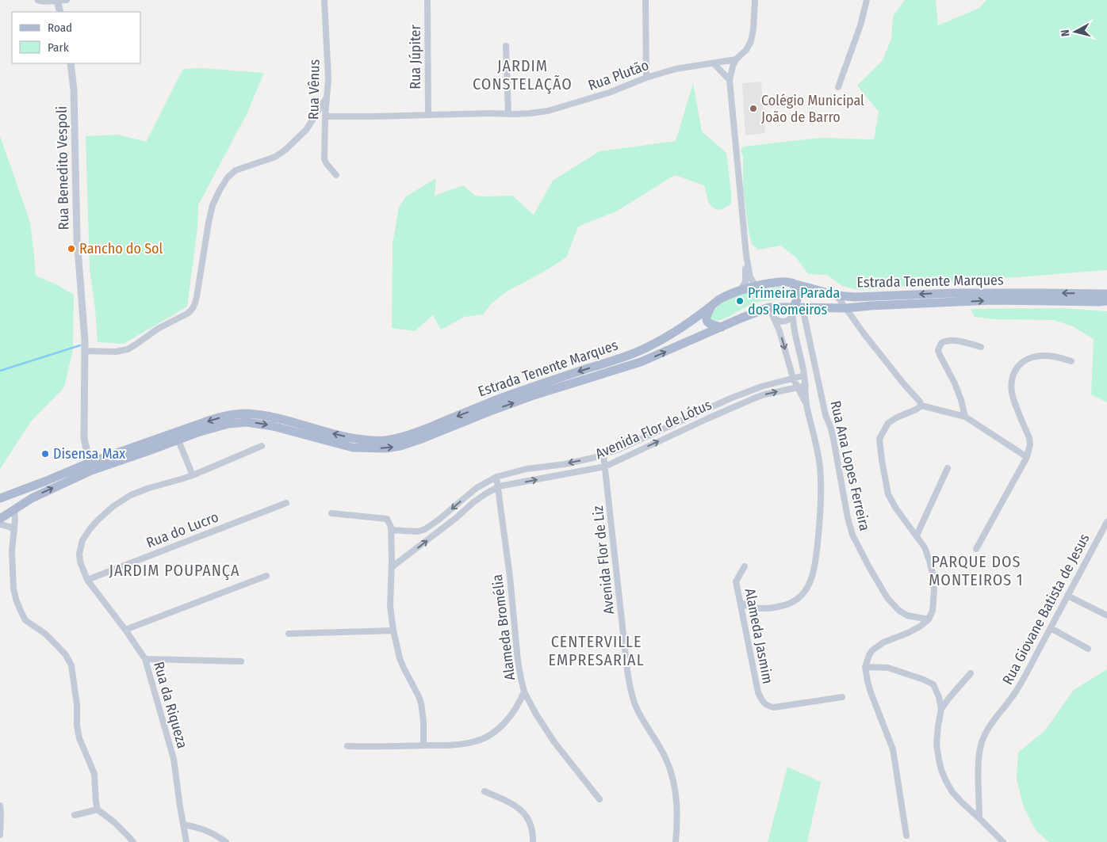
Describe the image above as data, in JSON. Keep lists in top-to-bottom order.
{
  "streets": {
    "main road": ["Estrada Tenente Marques"],
    "street": [
      "Rua Júpiter",
      "Rua Plutão",
      "Rua Vênus",
      "Rua Benedito Vespoli",
      "Avenida Flor de Lótus",
      "Rua Ana Lopes Ferreira",
      "Rua do Lucro",
      "Avenida Flor de Liz",
      "Rua Giovane Batista de Jesus",
      "Alameda Bromélia",
      "Alameda Jasmim",
      "Rua da Riqueza"
    ]
  },
  "crossings": [
    ["Rua Júpiter", "Rua Plutão"],
    ["Rua Plutão", "Rua Vênus"],
    ["Rua Benedito Vespoli", "Estrada Tenente Marques"],
    ["Estrada Tenente Marques", "Rua Ana Lopes Ferreira"],
    ["Avenida Flor de Lótus", "Avenida Flor de Liz"],
    ["Avenida Flor de Lótus", "Alameda Bromélia"],
    ["Rua do Lucro", "Rua da Riqueza"]
  ],
  "districts": [
    "JARDIM CONSTELAÇÃO",
    "PARQUE DOS MONTEIROS 1",
    "JARDIM POUPANÇA",
    "CENTERVILLE EMPRESARIAL"
  ],
  "places": [
    "Colégio Municipal João de Barro",
    "Rancho do Sol",
    "Primeira Parada dos Romeiros",
    "Disensa Max"
  ],
  "legend": ["Road", "Park"],
  "north": "left"
}
